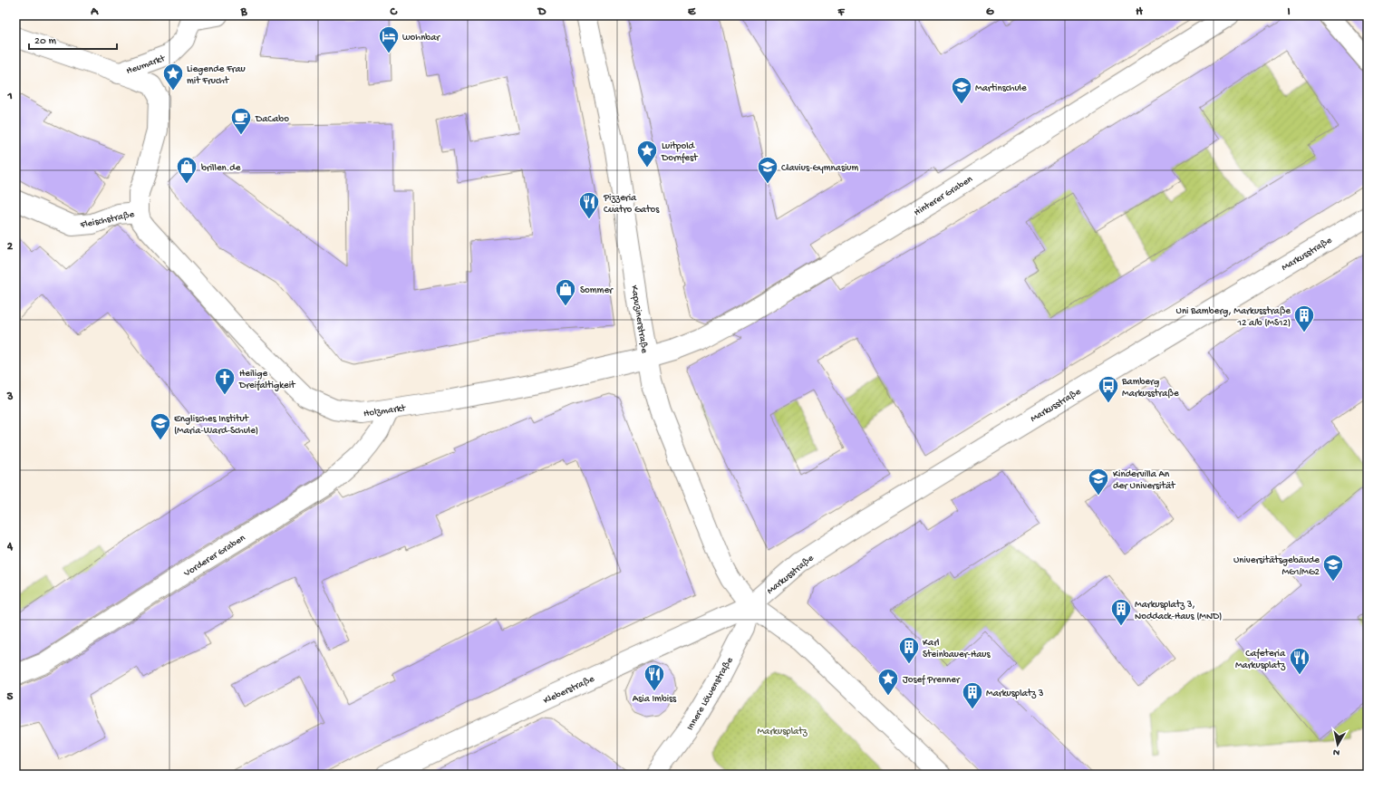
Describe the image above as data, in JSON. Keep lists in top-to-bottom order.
{
  "streets": {
    "street": [
      "Heumarkt",
      "Hinterer Graben",
      "Fleischstraße",
      "Markusstraße",
      "Kapuzinerstraße",
      "Holzmarkt",
      "Vorderer Graben",
      "Kleberstraße",
      "Innere Löwenstraße"
    ]
  },
  "crossings": [
    ["Heumarkt", "Holzmarkt"],
    ["Hinterer Graben", "Kapuzinerstraße"],
    ["Hinterer Graben", "Holzmarkt"],
    ["Fleischstraße", "Holzmarkt"],
    ["Markusstraße", "Kapuzinerstraße"],
    ["Markusstraße", "Kleberstraße"],
    ["Markusstraße", "Innere Löwenstraße"],
    ["Kapuzinerstraße", "Holzmarkt"],
    ["Kapuzinerstraße", "Kleberstraße"],
    ["Kapuzinerstraße", "Innere Löwenstraße"],
    ["Holzmarkt", "Vorderer Graben"],
    ["Kleberstraße", "Innere Löwenstraße"]
  ],
  "parks": ["Markusplatz"],
  "places": {
    "hotel": ["wohnbar"],
    "place": ["Liegende Frau mit Frucht", "Luitpold Dornfest", "Josef Prenner"],
    "school or university": [
      "Martinschule",
      "Clavius-Gymnasium",
      "Englisches Institut (Maria-Ward-Schule)",
      "Kindervilla An der Universität",
      "Universitätsgebäude MG1/MG2"
    ],
    "cafe": ["DaCabo"],
    "shop": ["brillen.de", "Sommer"],
    "restaurant": ["Pizzeria Cuatro Gatos", "Cafeteria Markusplatz", "Asia Imbiss"],
    "building": [
      "Uni Bamberg, Markusstraße 12 a/b (MS12)",
      "Markusplatz 3, Noddack-Haus (MND)",
      "Karl Steinbauer-Haus",
      "Markusplatz 3"
    ],
    "church": ["Heilige Dreifaltigkeit"],
    "bus stop": ["Bamberg Markusstraße"]
  },
  "scale_bar": "20 m",
  "north": "bottom",
  "grid": {
    "columns": [
      "A",
      "B",
      "C",
      "D",
      "E",
      "F",
      "G",
      "H",
      "I"
    ],
    "rows": [
      "1",
      "2",
      "3",
      "4",
      "5"
    ]
  }
}
